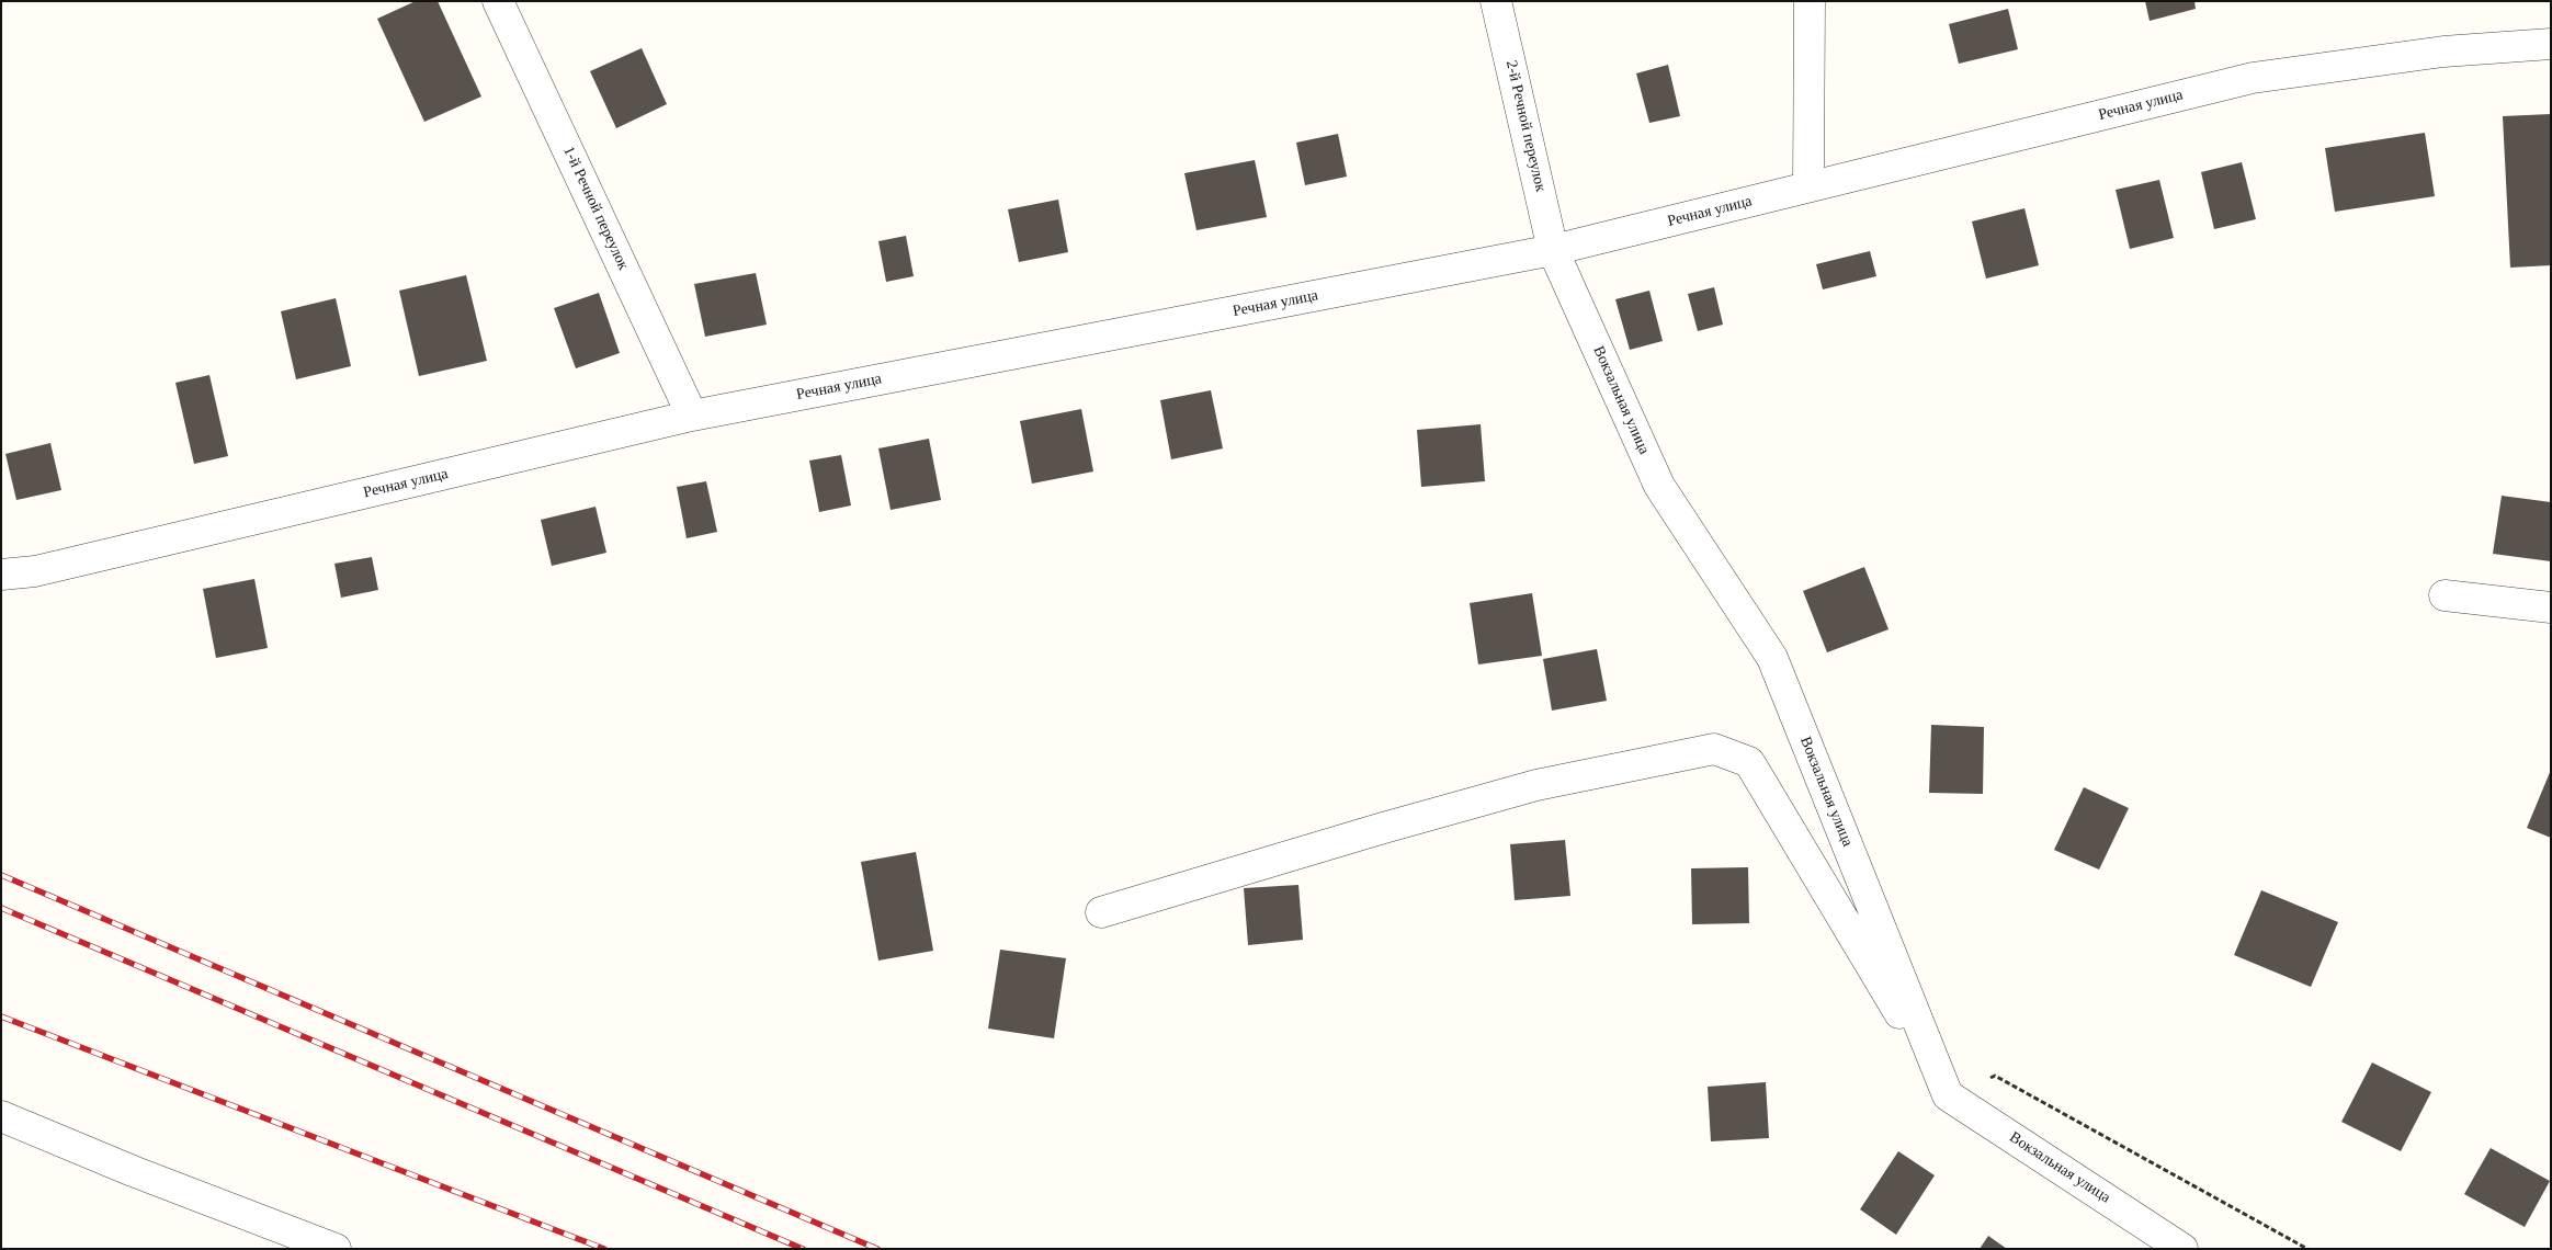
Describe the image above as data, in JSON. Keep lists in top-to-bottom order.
{
  "streets": {
    "street": [
      "Речная улица",
      "2-й Речной переулок",
      "1-й Речной переулок",
      "Вокзальная улица"
    ]
  },
  "crossings": [
    ["Речная улица", "2-й Речной переулок"],
    ["Речная улица", "1-й Речной переулок"],
    ["Речная улица", "Вокзальная улица"],
    ["2-й Речной переулок", "Вокзальная улица"]
  ]
}
